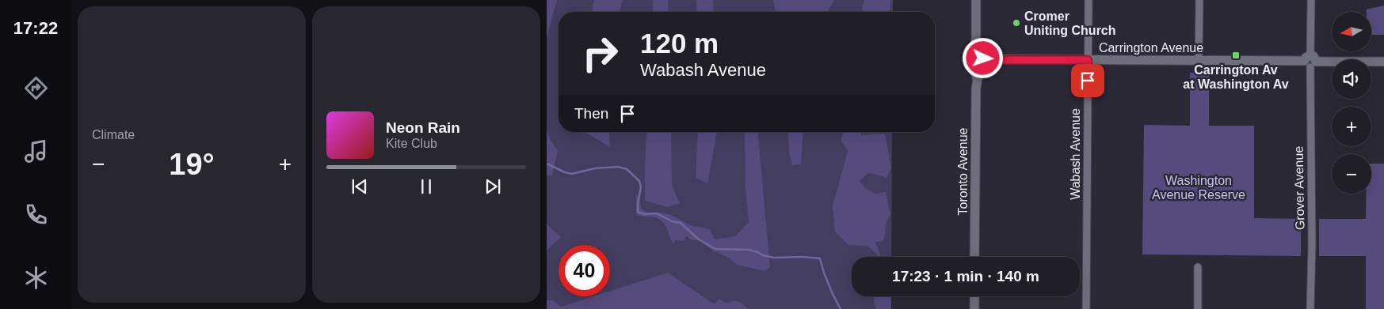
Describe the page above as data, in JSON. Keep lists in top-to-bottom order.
{
  "streets": {
    "street": [
      "Carrington Avenue",
      "Wabash Avenue",
      "Toronto Avenue",
      "Grover Avenue"
    ]
  },
  "crossings": [
    ["Carrington Avenue", "Wabash Avenue"],
    ["Carrington Avenue", "Toronto Avenue"],
    ["Carrington Avenue", "Grover Avenue"]
  ],
  "parks": ["Washington Avenue Reserve"],
  "places": {
    "other": ["Cromer Uniting Church"],
    "transit": ["Carrington Av at Washington Av"]
  },
  "north": "left",
  "page": {
    "tabs": "17:22",
    "tile": "Climate",
    "map_buttons": ["+", "−"],
    "turn": ["120 m", "Wabash Avenue"],
    "then": "Then",
    "song": ["Neon Rain", "Kite Club"],
    "heat": ["−", "19°", "+"],
    "limit": "40",
    "trip": "17:23 · 1 min · 140 m"
  }
}
